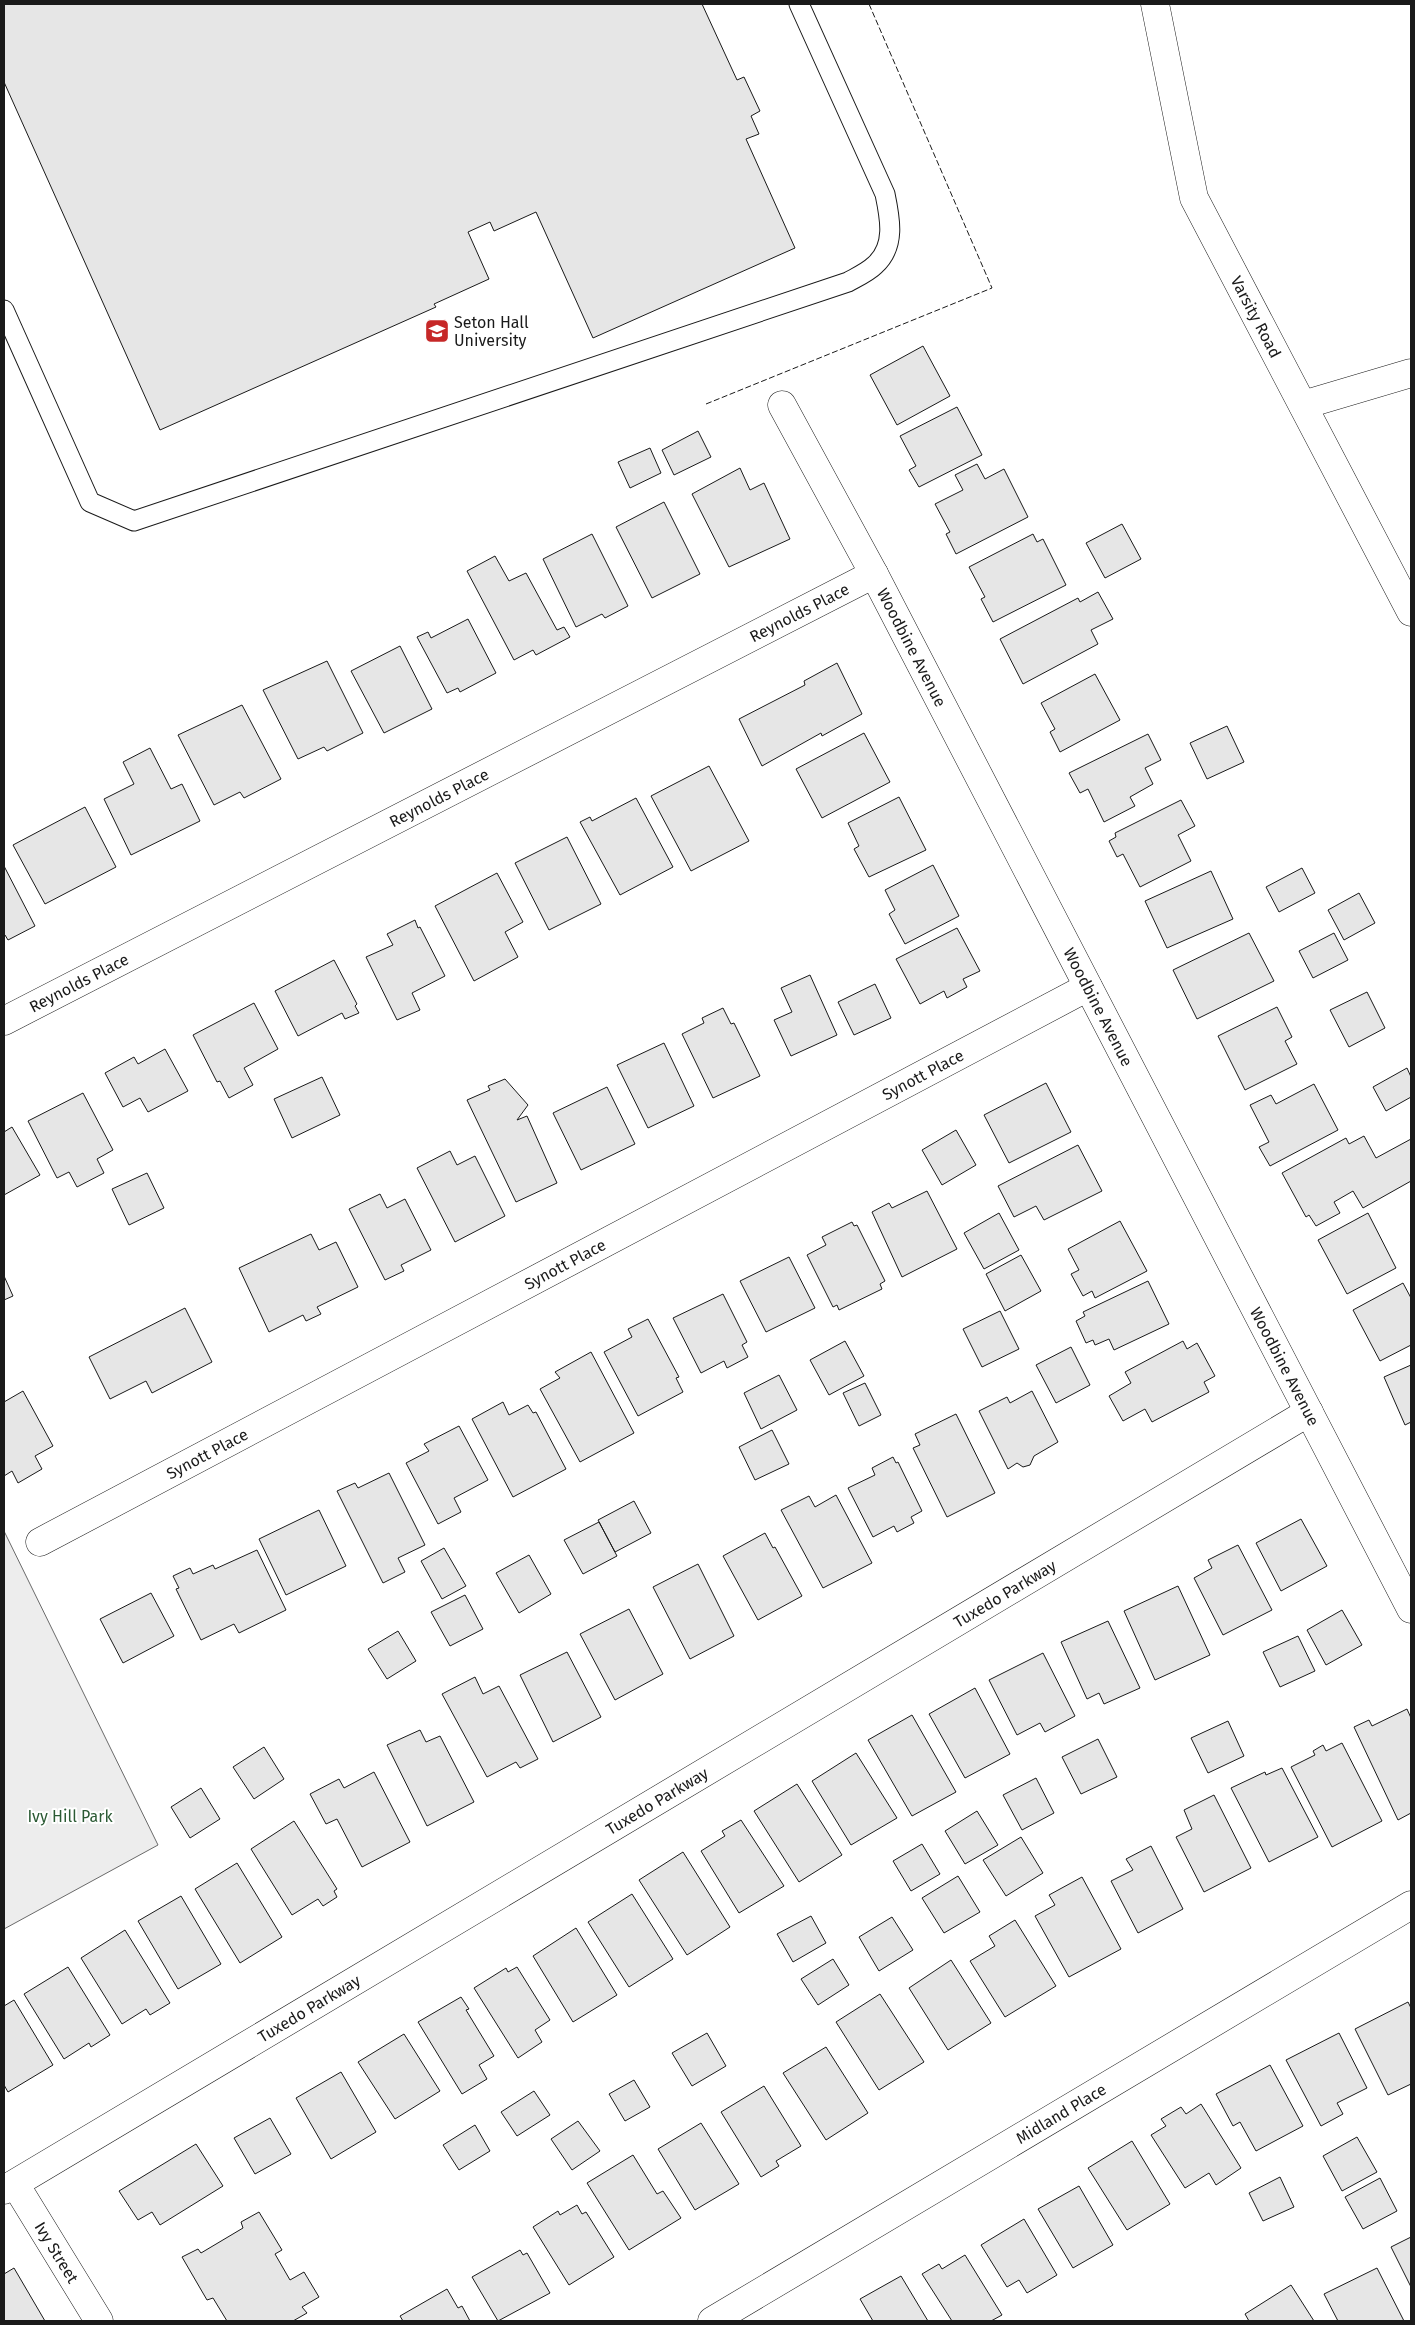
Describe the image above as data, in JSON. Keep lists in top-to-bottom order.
{
  "streets": {
    "street": [
      "Varsity Road",
      "Reynolds Place",
      "Woodbine Avenue",
      "Synott Place",
      "Tuxedo Parkway",
      "Midland Place",
      "Ivy Street"
    ]
  },
  "crossings": [
    ["Reynolds Place", "Woodbine Avenue"],
    ["Woodbine Avenue", "Synott Place"],
    ["Woodbine Avenue", "Tuxedo Parkway"],
    ["Tuxedo Parkway", "Ivy Street"]
  ],
  "parks": ["Ivy Hill Park"],
  "places": {
    "school or university": ["Seton Hall University"]
  }
}
